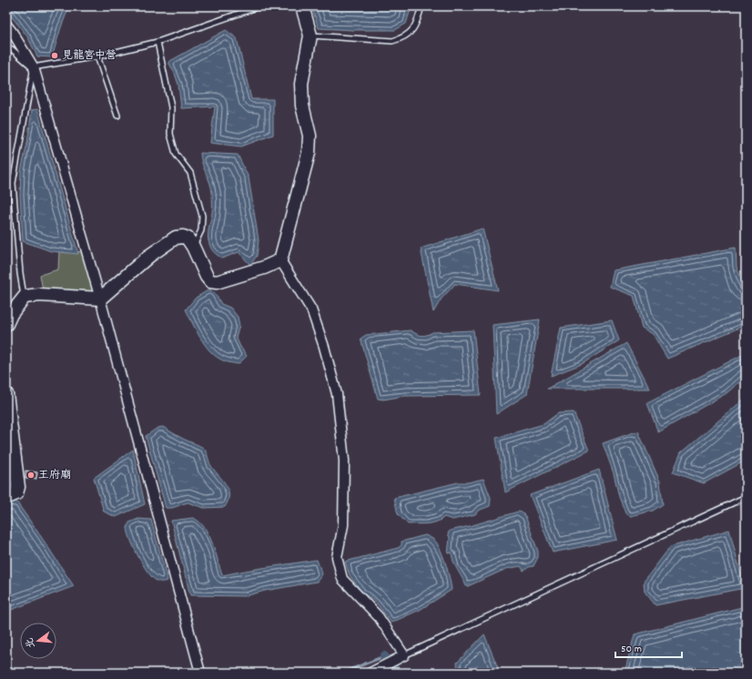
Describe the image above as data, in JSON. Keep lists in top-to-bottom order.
{
  "places": ["見龍宮中營", "王府廟"],
  "scale_bar": "50 m",
  "north": "left"
}
